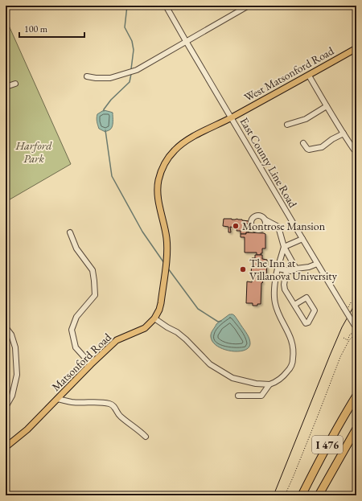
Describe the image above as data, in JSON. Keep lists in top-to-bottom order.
{
  "streets": {
    "highway": ["I 476"],
    "main road": ["West Matsonford Road", "Matsonford Road"],
    "street": ["East County Line Road"]
  },
  "crossings": [
    ["West Matsonford Road", "East County Line Road"],
    ["West Matsonford Road", "Matsonford Road"],
    ["East County Line Road", "Matsonford Road"]
  ],
  "parks": ["Harford Park"],
  "places": ["Montrose Mansion", "The Inn at Villanova University"],
  "scale_bar": "100 m"
}
